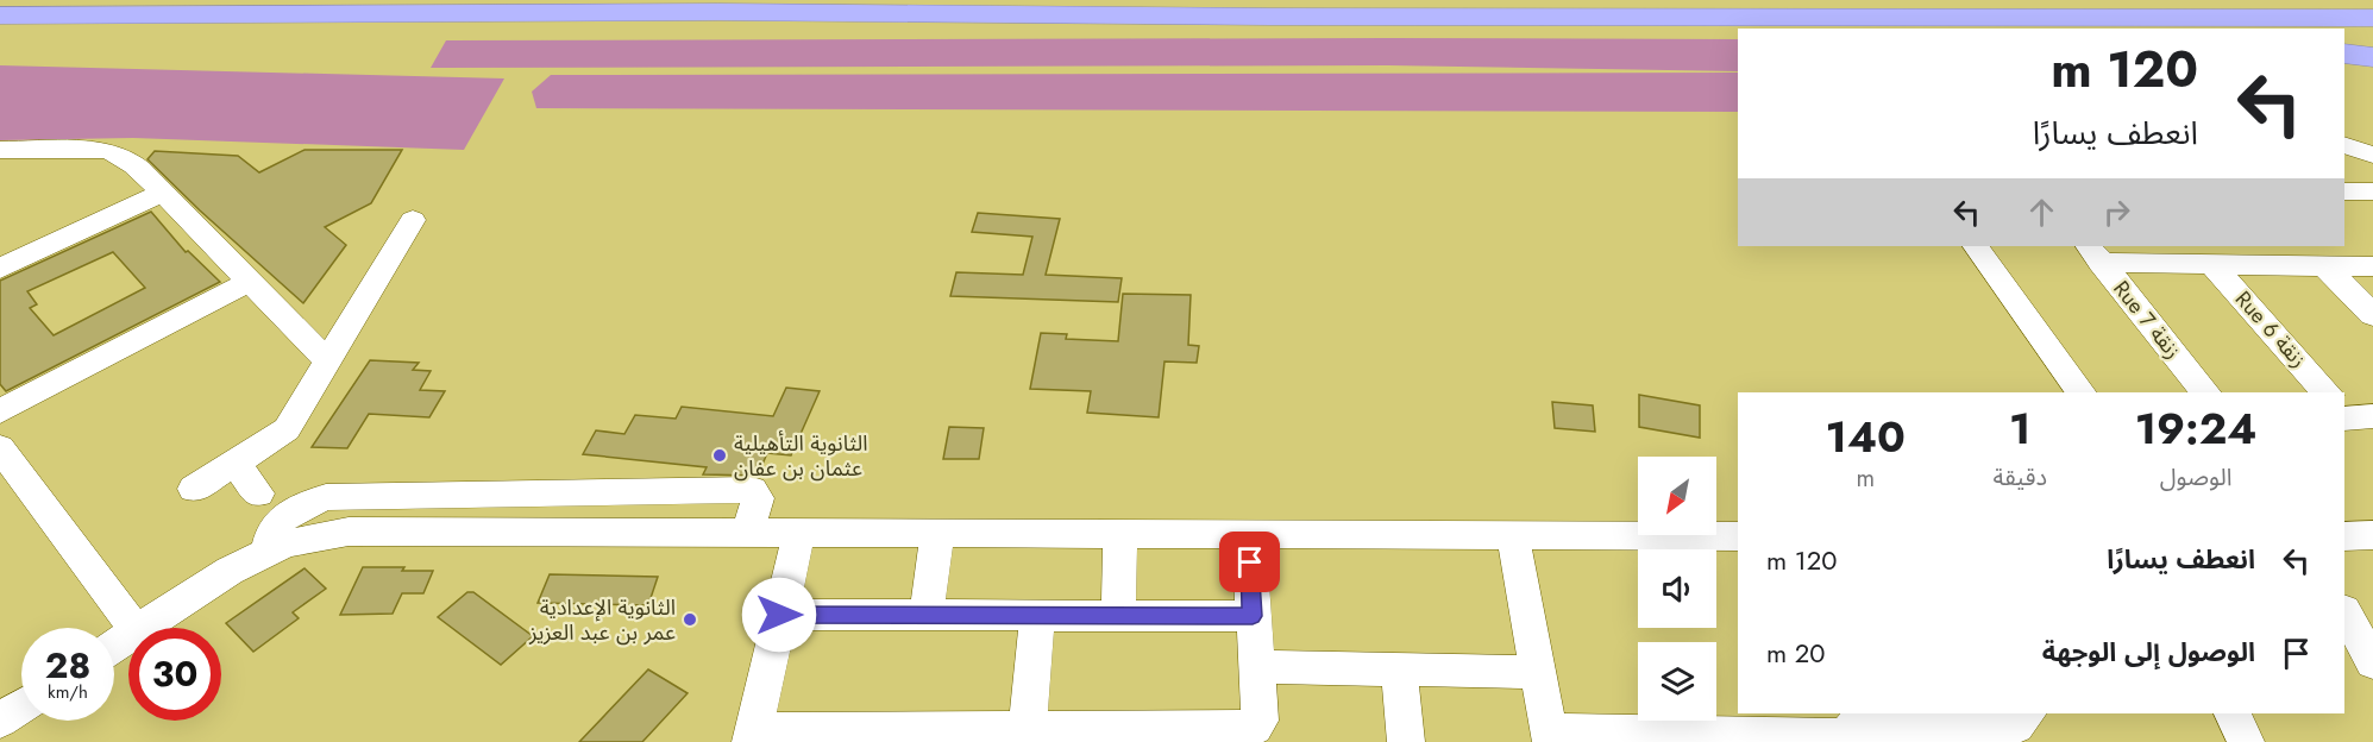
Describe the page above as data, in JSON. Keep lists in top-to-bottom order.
{
  "streets": {
    "street": ["Rue 7 زنقة", "Rue 6 زنقة"]
  },
  "places": ["الثانوية التأهيلية عثمان بن عفان", "الثانوية الإعدادية عمر بن عبد العزيز"],
  "north": "bottom left",
  "page": {
    "turn": ["120 m", "انعطف يسارًا"],
    "eta": [
      "19:24",
      "الوصول",
      "1",
      "دقيقة",
      "140",
      "m"
    ],
    "list": [
      {
        "name": "انعطف يسارًا",
        "value": "120 m"
      },
      {
        "name": "الوصول إلى الوجهة",
        "value": "20 m"
      }
    ],
    "speed": "28 km/h",
    "limit": "30"
  }
}
